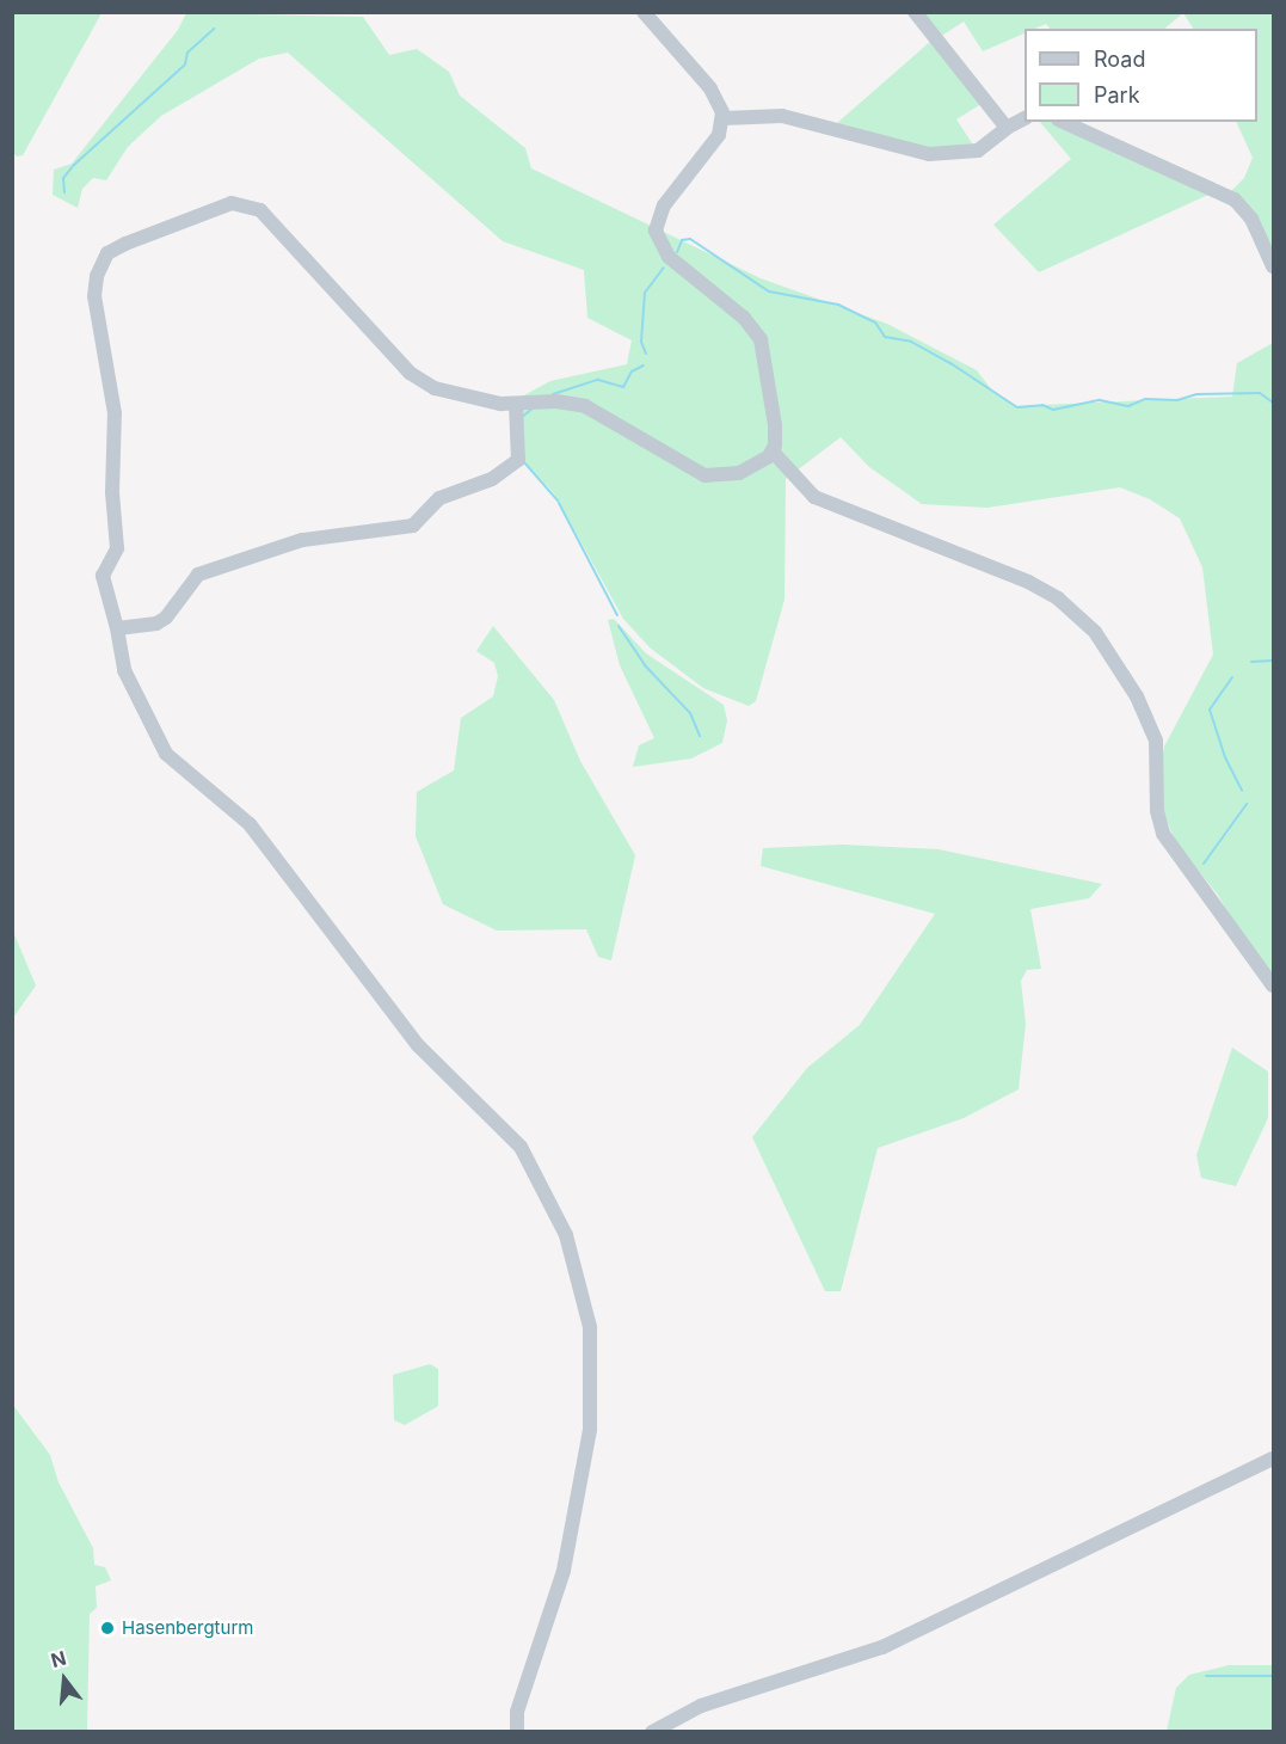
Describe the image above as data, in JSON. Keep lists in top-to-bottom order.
{
  "places": ["Hasenbergturm"],
  "legend": ["Road", "Park"],
  "north": "top"
}
